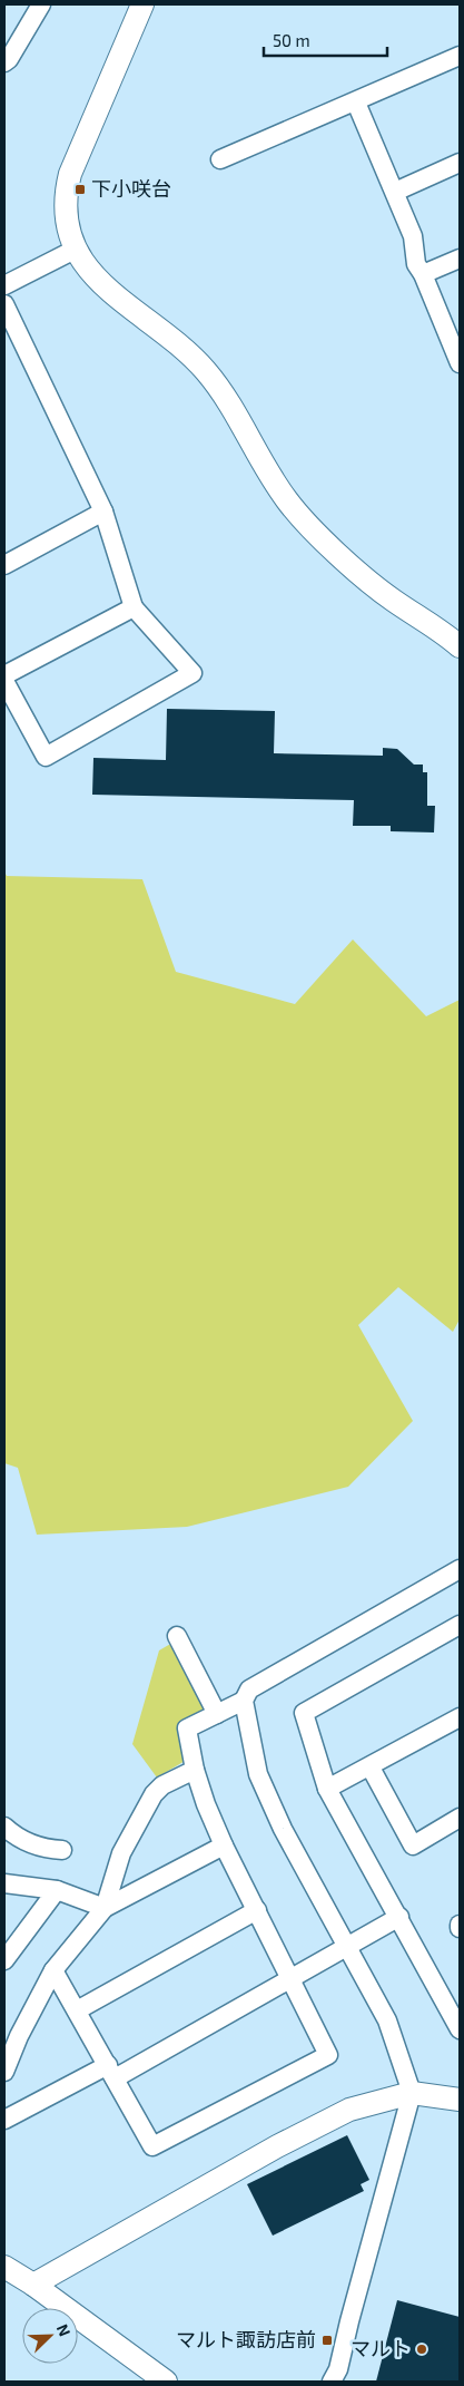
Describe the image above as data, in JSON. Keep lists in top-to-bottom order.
{
  "places": {
    "transit": ["下小咲台", "マルト諏訪店前"],
    "other": ["マルト"]
  },
  "scale_bar": "50 m",
  "north": "top right"
}
